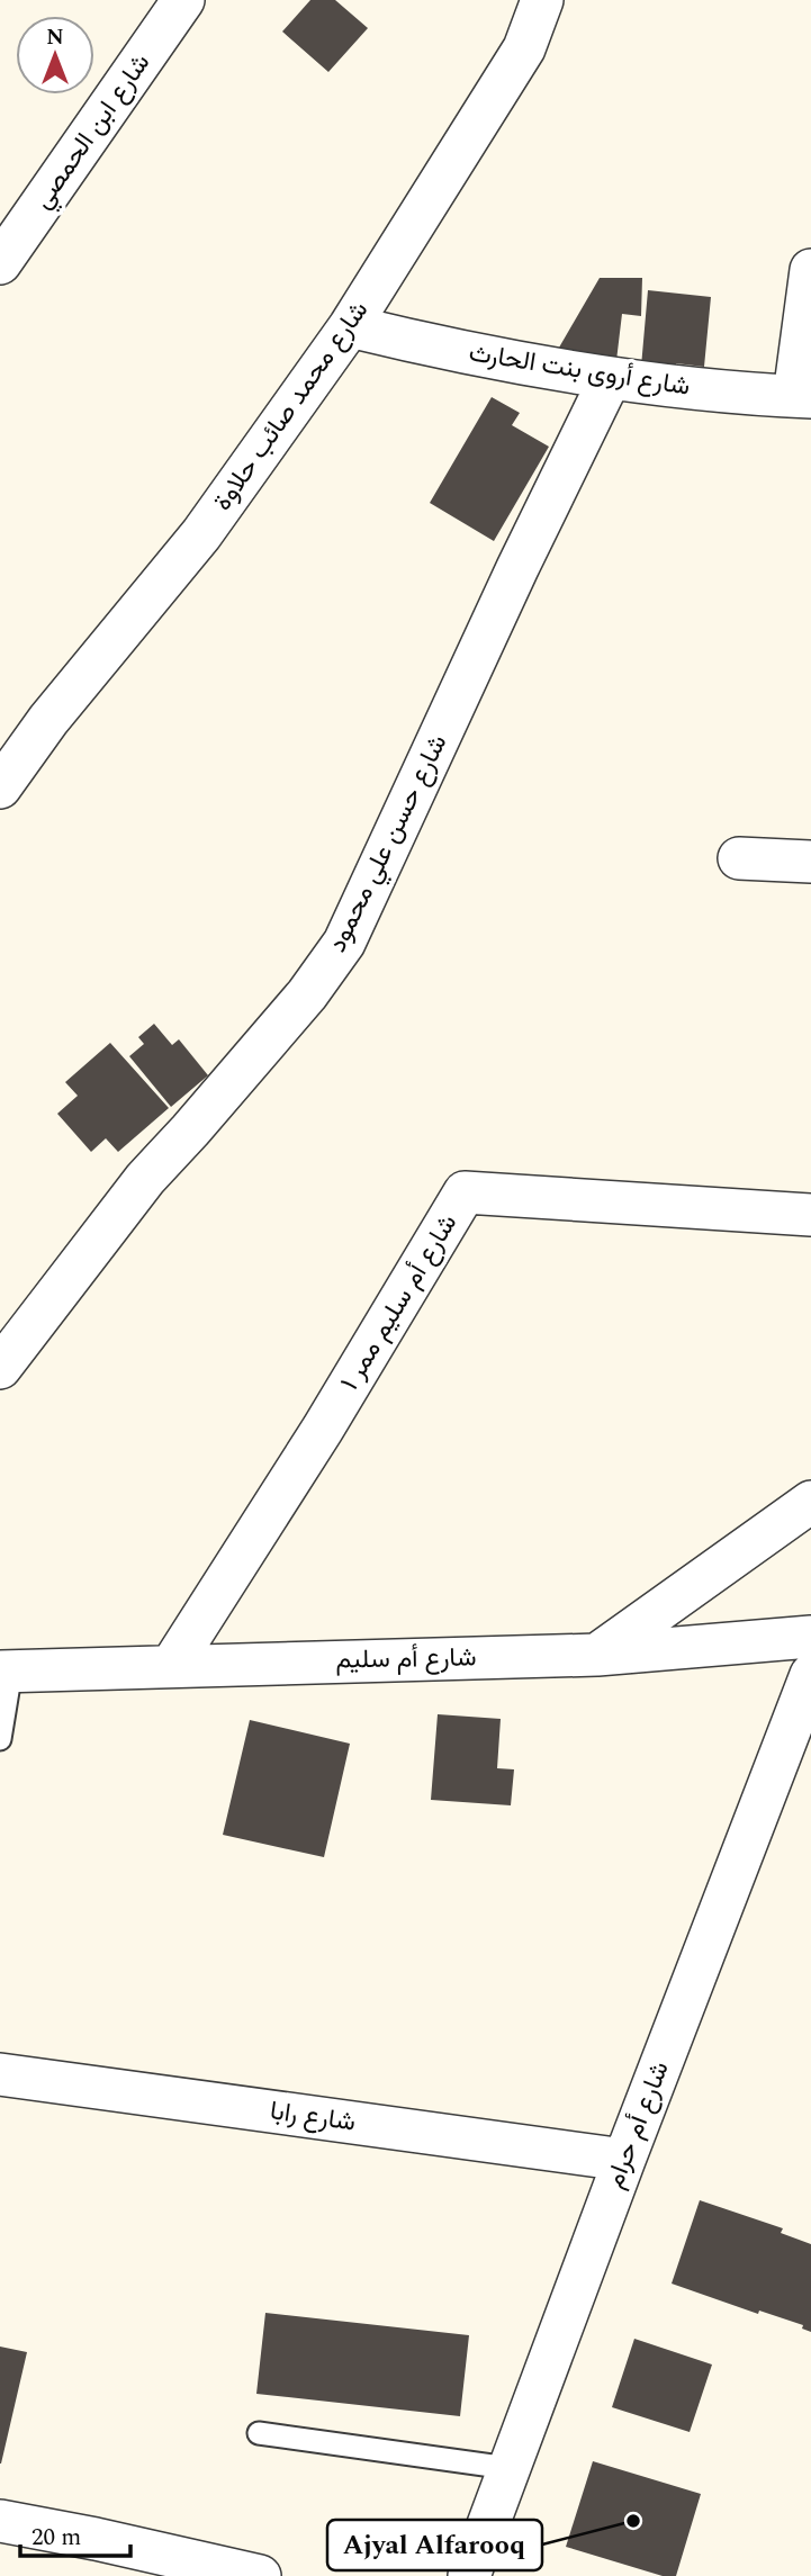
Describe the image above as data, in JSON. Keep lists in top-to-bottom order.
{
  "streets": {
    "street": [
      "شارع ابن الحمصي",
      "شارع أروى بنت الحارث",
      "شارع محمد صائب حلاوة",
      "شارع حسن علي محمود",
      "شارع أم سليم ممر ١",
      "شارع أم سليم",
      "شارع رابا",
      "شارع أم حرام"
    ]
  },
  "crossings": [
    ["شارع أروى بنت الحارث", "شارع محمد صائب حلاوة"],
    ["شارع أروى بنت الحارث", "شارع حسن علي محمود"],
    ["شارع أم سليم ممر ١", "شارع أم سليم"],
    ["شارع رابا", "شارع أم حرام"]
  ],
  "places": ["Ajyal Alfarooq"],
  "scale_bar": "20 m",
  "north": "top"
}
